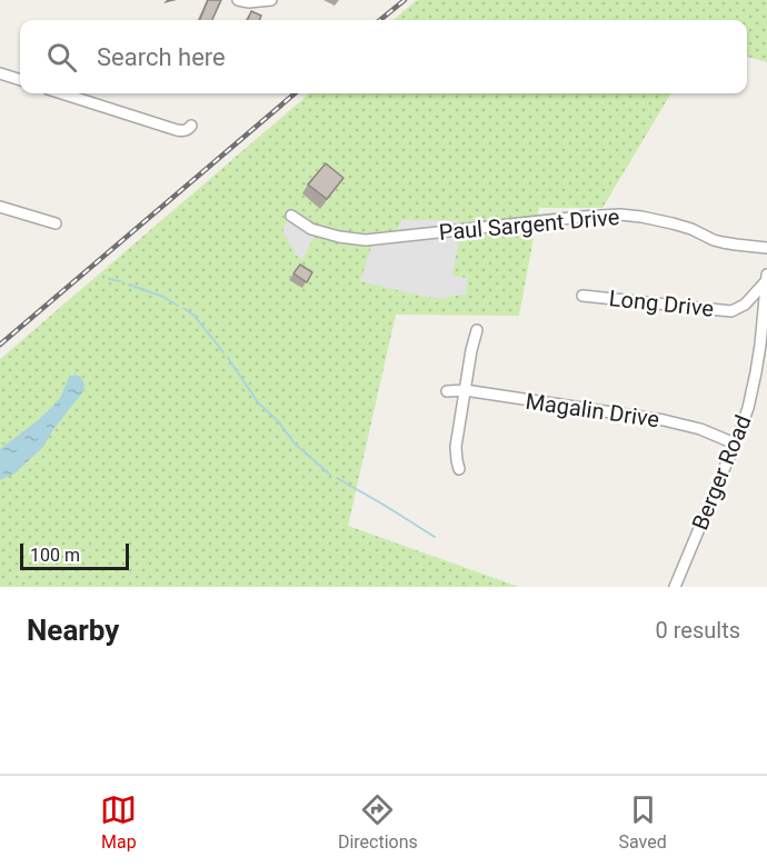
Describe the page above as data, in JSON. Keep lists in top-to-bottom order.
{
  "streets": {
    "street": [
      "Paul Sargent Drive",
      "Long Drive",
      "Magalin Drive",
      "Berger Road"
    ]
  },
  "crossings": [
    ["Long Drive", "Berger Road"],
    ["Magalin Drive", "Berger Road"]
  ],
  "scale_bar": "100 m",
  "page": {
    "search": "Search here",
    "scale": "100 m",
    "heading": ["Nearby", "0 results"],
    "nav": ["Map", "Directions", "Saved"]
  }
}
